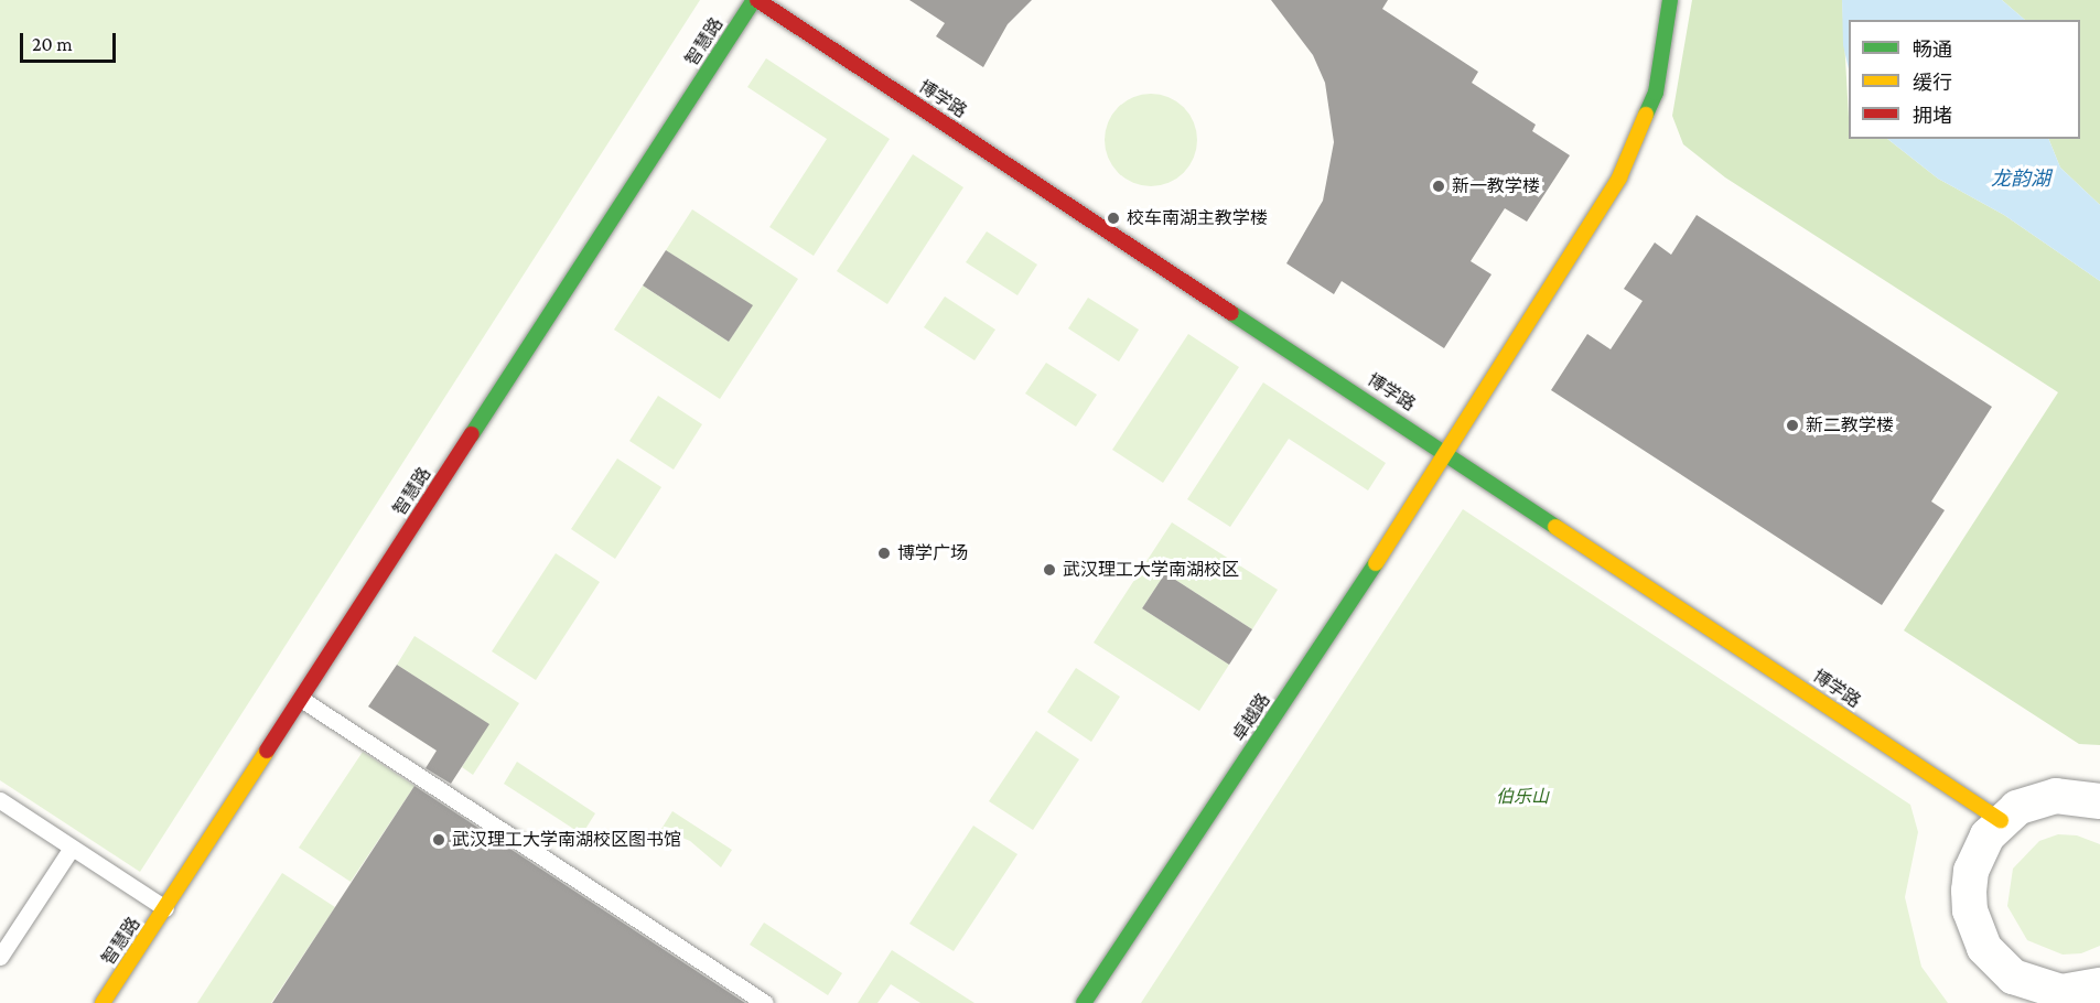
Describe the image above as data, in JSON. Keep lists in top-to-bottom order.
{
  "streets": {
    "street": ["智慧路", "博学路", "卓越路"]
  },
  "crossings": [
    ["智慧路", "博学路"],
    ["博学路", "卓越路"]
  ],
  "water": ["龙韵湖"],
  "parks": ["伯乐山"],
  "places": [
    "新一教学楼",
    "校车南湖主教学楼",
    "新二教学楼",
    "博学广场",
    "武汉理工大学南湖校区",
    "武汉理工大学南湖校区图书馆"
  ],
  "legend": ["畅通", "缓行", "拥堵"],
  "scale_bar": "20 m"
}
